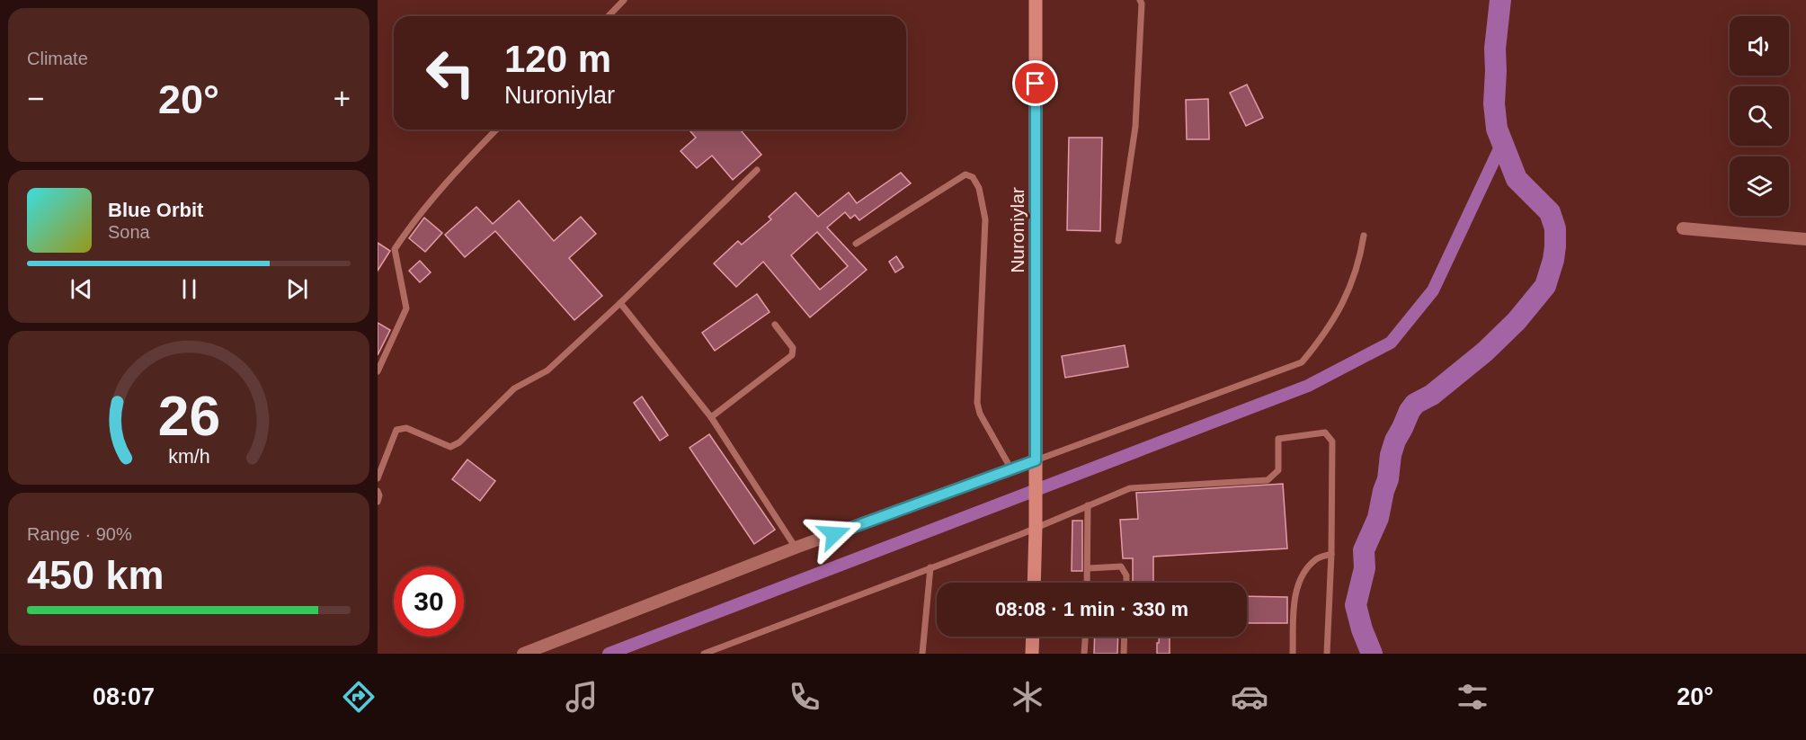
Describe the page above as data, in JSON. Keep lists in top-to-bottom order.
{
  "streets": {
    "main road": ["Nuroniylar"]
  },
  "page": {
    "tile": [
      "Climate",
      ["Range · 90%", "450 km"]
    ],
    "turn": ["120 m", "Nuroniylar"],
    "heat": ["−", "20°", "+"],
    "song": ["Blue Orbit", "Sona"],
    "limit": "30",
    "trip": "08:08 · 1 min · 330 m",
    "tabs": ["08:07", "20°"],
    "gauge": ["26", "km/h"]
  }
}
